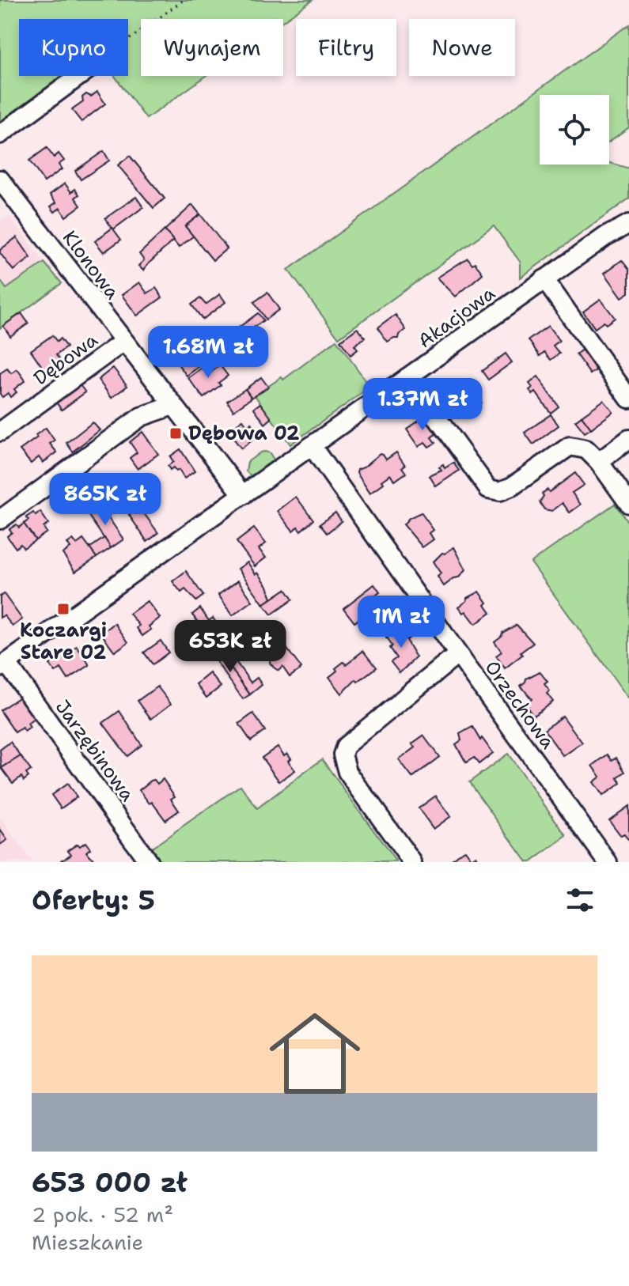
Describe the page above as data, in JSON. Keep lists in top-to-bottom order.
{
  "streets": {
    "street": [
      "Klonowa",
      "Akacjowa",
      "Dębowa",
      "Orzechowa",
      "Jarzębinowa"
    ]
  },
  "crossings": [
    ["Klonowa", "Akacjowa"],
    ["Klonowa", "Dębowa"],
    ["Akacjowa", "Orzechowa"],
    ["Akacjowa", "Jarzębinowa"]
  ],
  "places": {
    "transit": ["Dębowa 02", "Koczargi Stare 02"]
  },
  "page": {
    "chip": [
      "Kupno",
      "Wynajem",
      "Filtry",
      "Nowe"
    ],
    "price": [
      "1.68M zł",
      "1.37M zł",
      "865K zł",
      "1M zł",
      "653K zł"
    ],
    "heading": "Oferty: 5",
    "list": [
      {
        "name": "653 000 zł",
        "note": "2 pok. · 52 m² · Mieszkanie"
      }
    ]
  }
}
